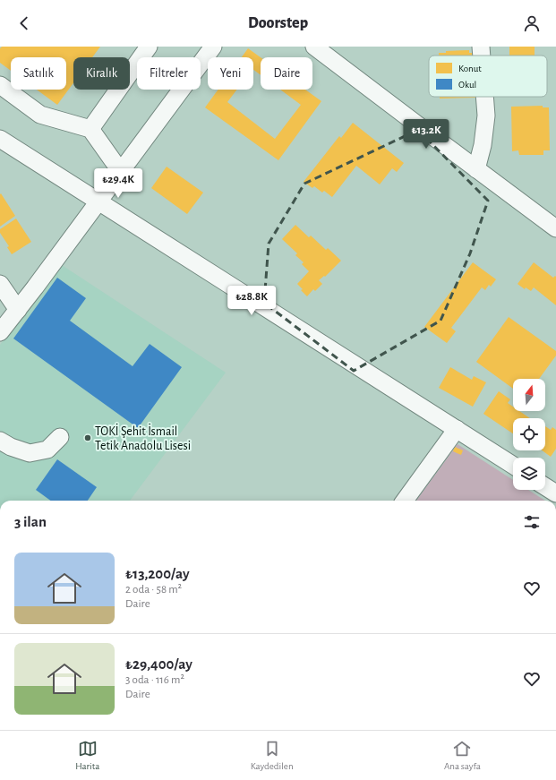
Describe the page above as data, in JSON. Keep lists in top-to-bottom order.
{
  "places": ["TOKİ Şehit İsmail Tetik Anadolu Lisesi"],
  "legend": ["Konut", "Okul"],
  "north": "top",
  "page": {
    "header": "Doorstep",
    "chip": [
      "Satılık",
      "Kiralık",
      "Filtreler",
      "Yeni",
      "Daire"
    ],
    "price": ["₺13.2K", "₺29.4K", "₺28.8K"],
    "heading": "3 ilan",
    "list": [
      {
        "name": "₺13,200/ay",
        "note": "2 oda · 58 m² · Daire"
      },
      {
        "name": "₺29,400/ay",
        "note": "3 oda · 116 m² · Daire"
      }
    ],
    "tabs": ["Harita", "Kaydedilen", "Ana sayfa"]
  }
}
